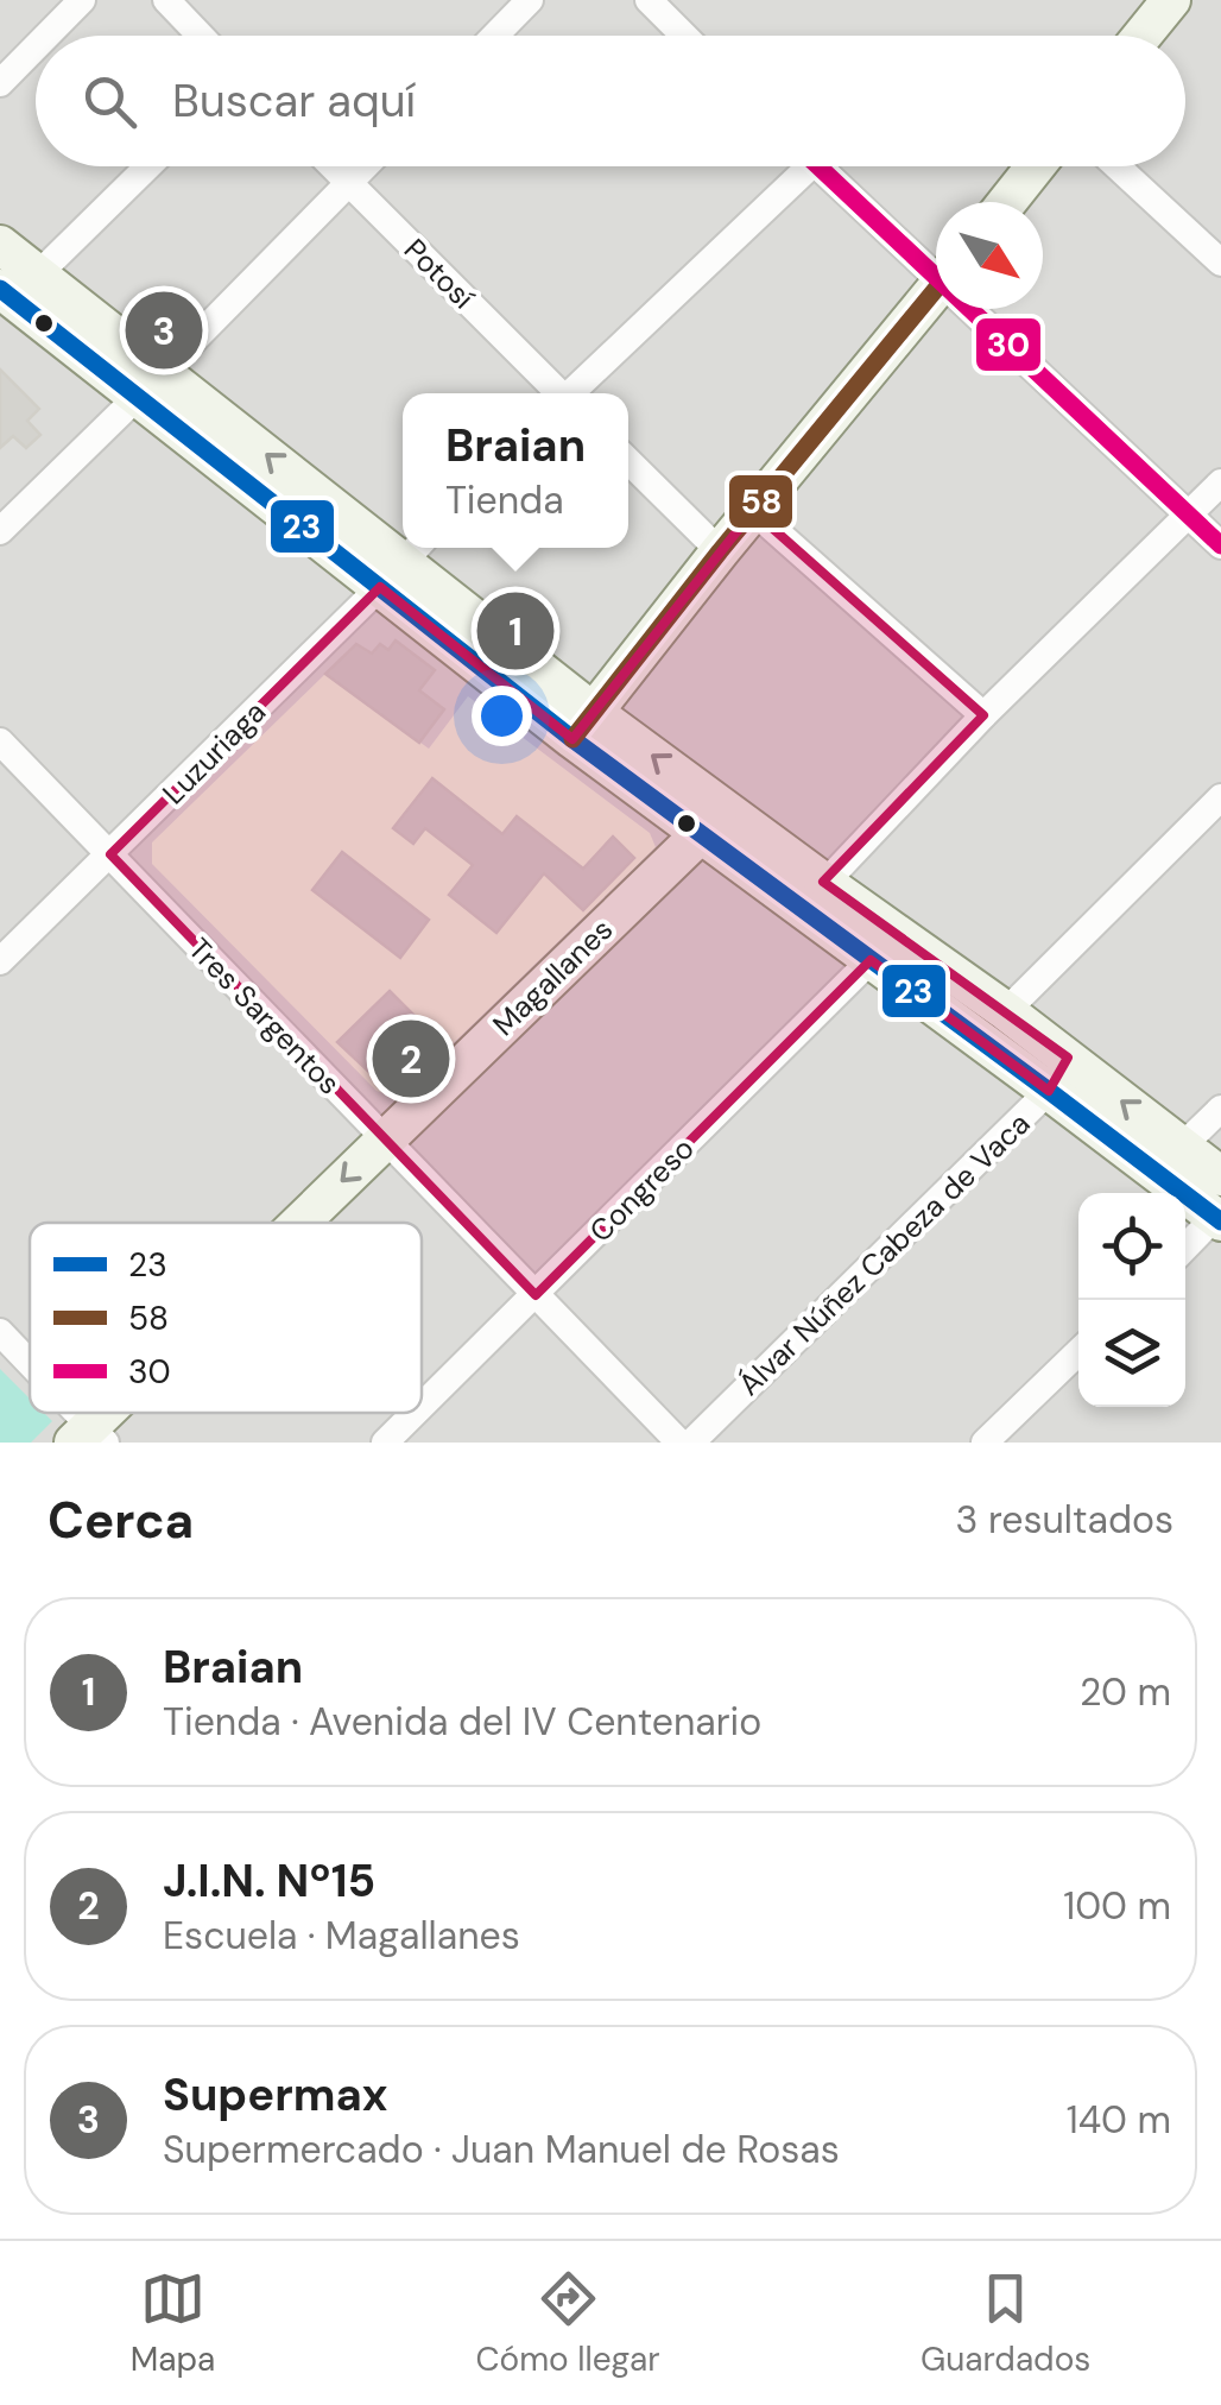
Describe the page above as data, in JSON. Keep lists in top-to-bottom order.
{
  "streets": {
    "main road": ["Magallanes"],
    "street": [
      "Potosí",
      "Luzuriaga",
      "Tres Sargentos",
      "Congreso",
      "Álvar Núñez Cabeza de Vaca"
    ]
  },
  "crossings": [
    ["Luzuriaga", "Tres Sargentos"],
    ["Magallanes", "Tres Sargentos"],
    ["Tres Sargentos", "Congreso"]
  ],
  "lines": ["transit line 30", "transit line 23", "transit line 58"],
  "legend": ["23", "58", "30"],
  "north": "bottom right",
  "page": {
    "search": "Buscar aquí",
    "pins": ["3", "1", "2"],
    "popup": ["Braian", "Tienda"],
    "heading": ["Cerca", "3 resultados"],
    "list": [
      {
        "mark": "1",
        "name": "Braian",
        "note": "Tienda · Avenida del IV Centenario",
        "value": "20 m"
      },
      {
        "mark": "2",
        "name": "J.I.N. Nº15",
        "note": "Escuela · Magallanes",
        "value": "100 m"
      },
      {
        "mark": "3",
        "name": "Supermax",
        "note": "Supermercado · Juan Manuel de Rosas",
        "value": "140 m"
      }
    ],
    "nav": ["Mapa", "Cómo llegar", "Guardados"]
  }
}
